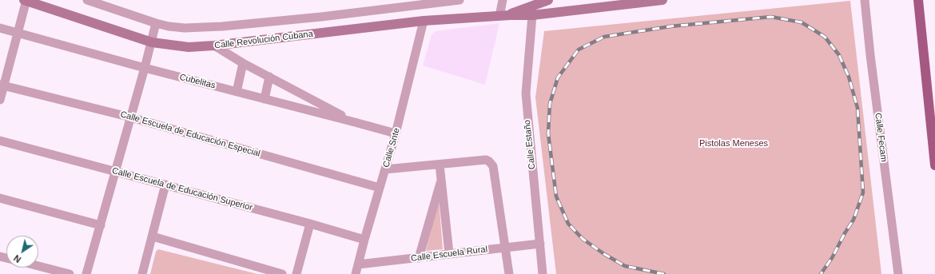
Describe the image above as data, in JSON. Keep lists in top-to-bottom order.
{
  "streets": {
    "street": [
      "Calle Revolución Cubana",
      "Cubelitas",
      "Calle Escuela de Educación Especial",
      "Calle Fecam",
      "Calle Estaño",
      "Calle Snte",
      "Calle Escuela de Educación Superior",
      "Calle Escuela Rural"
    ]
  },
  "crossings": [
    ["Calle Revolución Cubana", "Calle Estaño"],
    ["Calle Revolución Cubana", "Calle Snte"],
    ["Cubelitas", "Calle Snte"],
    ["Calle Escuela de Educación Especial", "Calle Snte"],
    ["Calle Estaño", "Calle Escuela Rural"],
    ["Calle Snte", "Calle Escuela de Educación Superior"],
    ["Calle Snte", "Calle Escuela Rural"]
  ],
  "parks": ["Pistolas Meneses"],
  "north": "bottom left"
}
